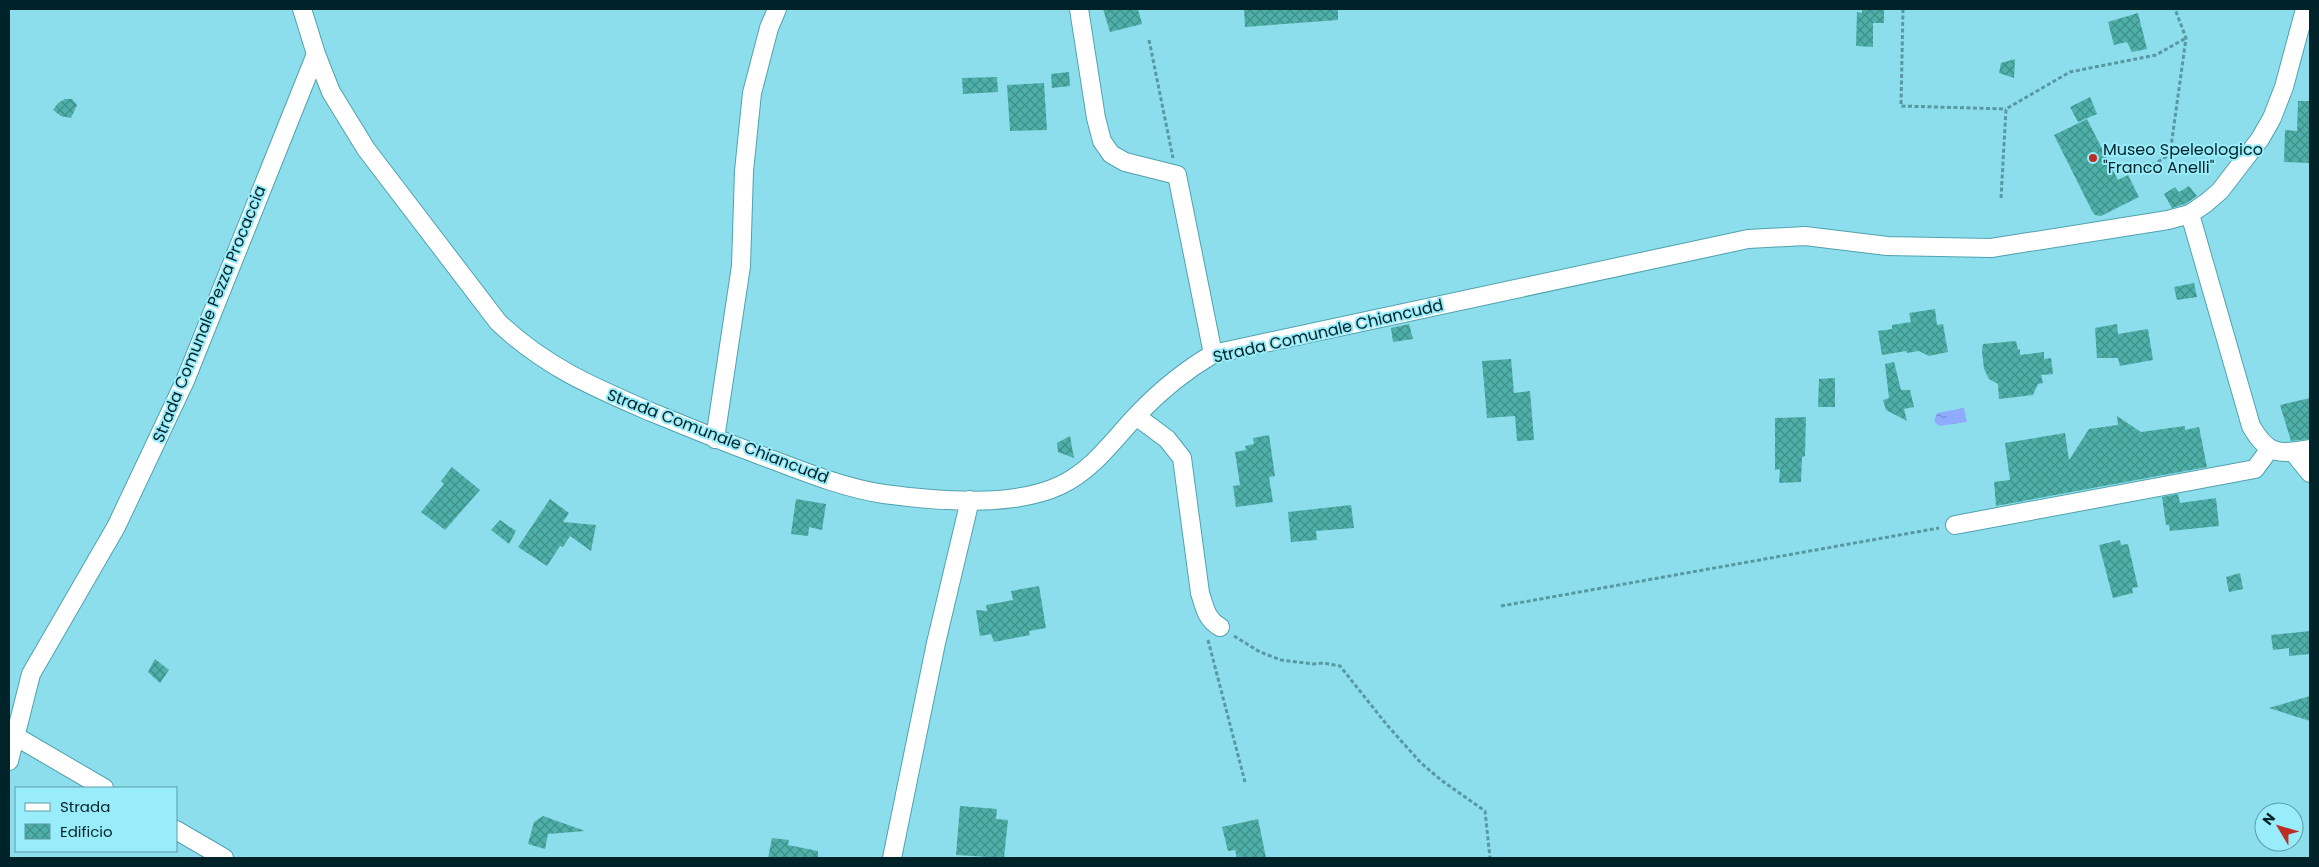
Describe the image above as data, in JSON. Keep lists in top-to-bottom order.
{
  "streets": {
    "street": ["Strada Comunale Pezza Procaccia", "Strada Comunale Chiancudd"]
  },
  "crossings": [
    ["Strada Comunale Pezza Procaccia", "Strada Comunale Chiancudd"]
  ],
  "places": ["Museo Speleologico \"Franco Anelli\""],
  "legend": ["Strada", "Edificio"],
  "north": "top left"
}
